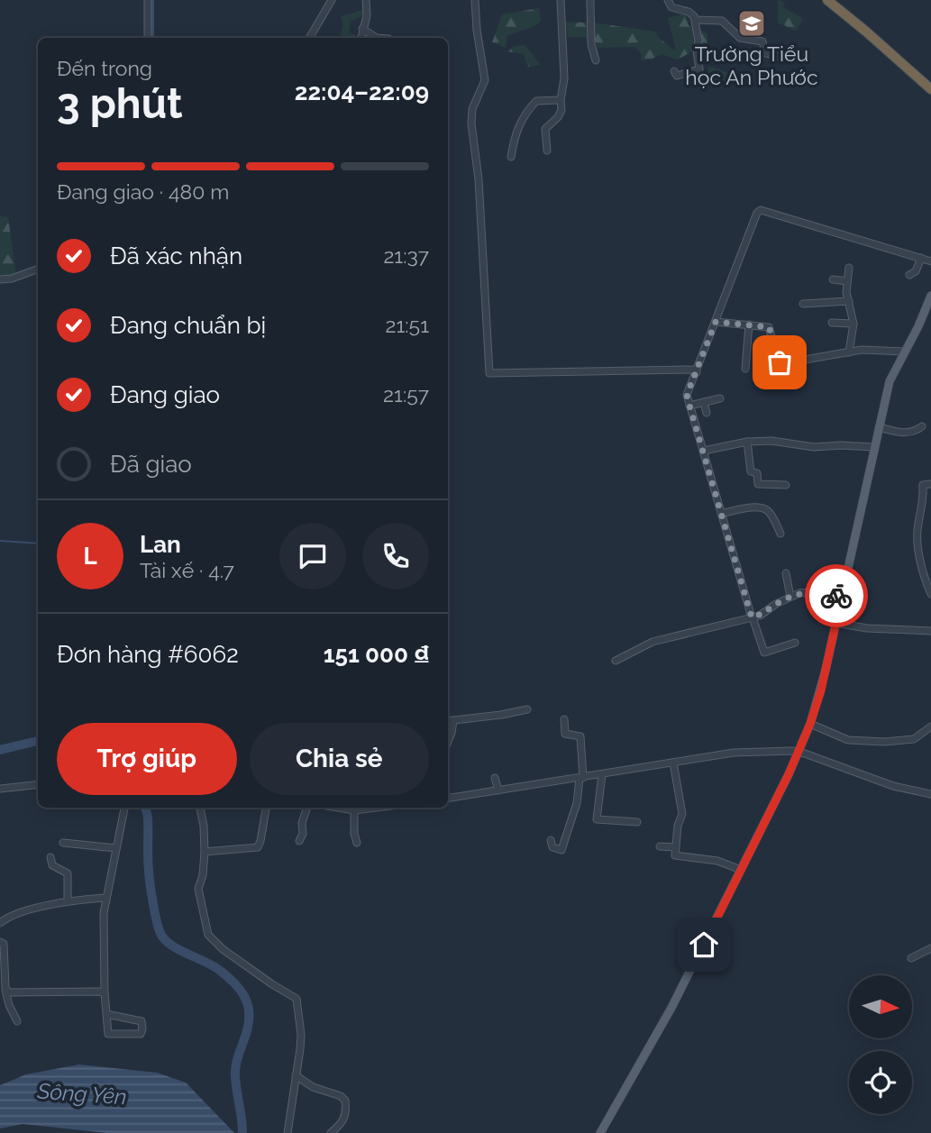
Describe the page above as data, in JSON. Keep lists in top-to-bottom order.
{
  "water": ["Sông Yên"],
  "places": {
    "school or university": ["Trường Tiểu học An Phước"]
  },
  "north": "right",
  "page": {
    "heading": ["3 phút", "Đến trong", "22:04–22:09"],
    "panel": [
      "Lan",
      "Tài xế · 4.7",
      "Đơn hàng #6062",
      "151 000 ₫"
    ],
    "bar": "Đang giao · 480 m",
    "list": [
      ["Đã xác nhận", "21:37"],
      ["Đang chuẩn bị", "21:51"],
      ["Đang giao", "21:57"],
      "Đã giao"
    ],
    "round": "L",
    "buttons": ["Trợ giúp", "Chia sẻ"]
  }
}
